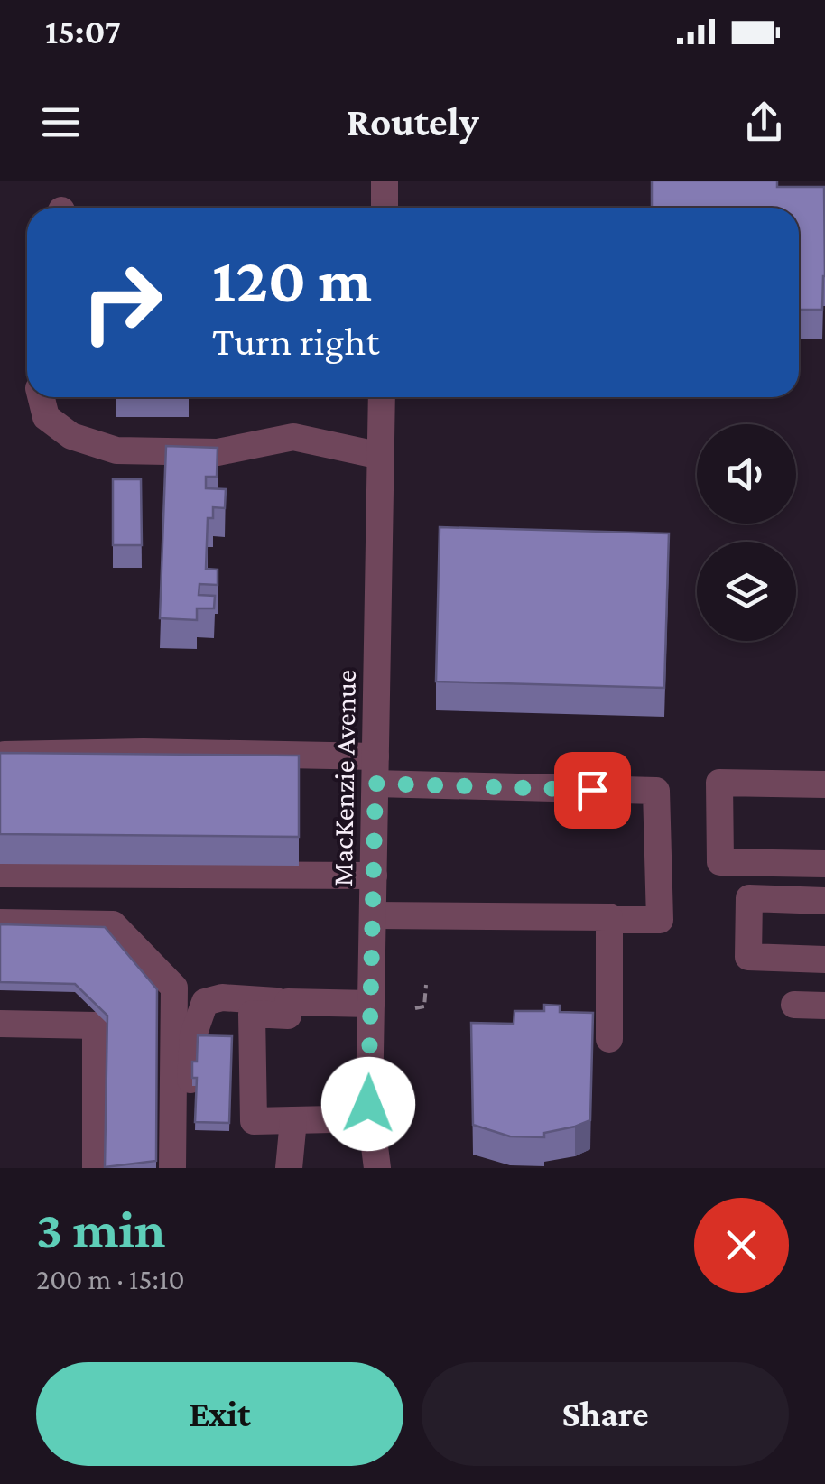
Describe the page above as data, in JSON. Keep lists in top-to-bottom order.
{
  "streets": {
    "street": ["MacKenzie Avenue"]
  },
  "page": {
    "status": "15:07",
    "header": "Routely",
    "turn": ["120 m", "Turn right"],
    "heading": ["3 min", "200 m · 15:10"],
    "buttons": ["Exit", "Share"]
  }
}
